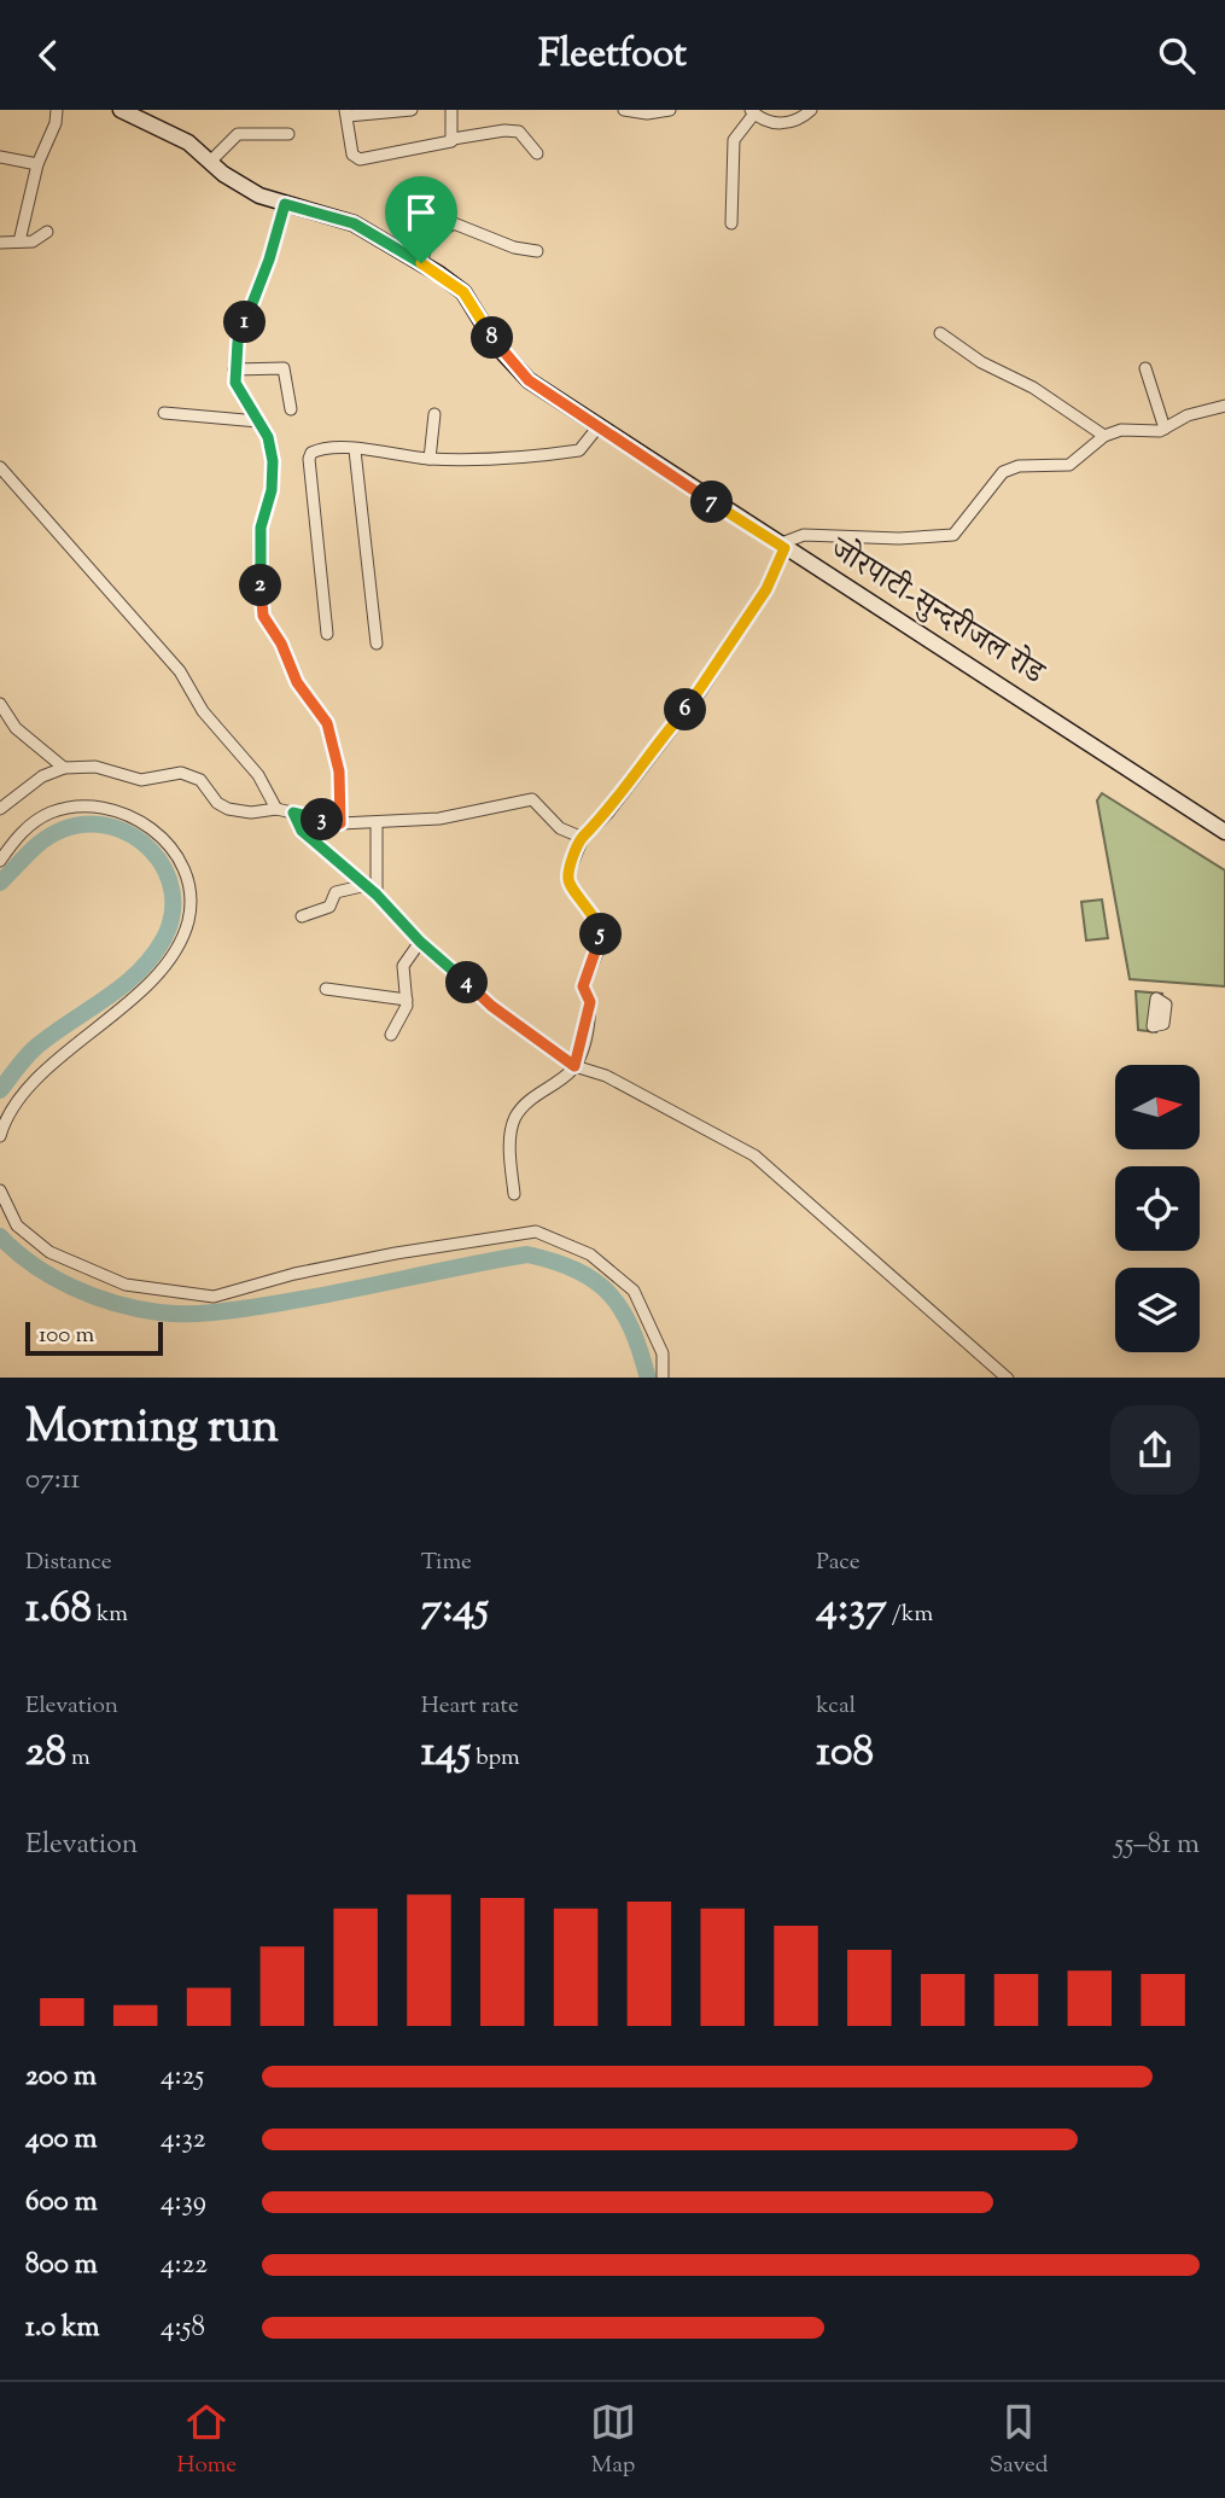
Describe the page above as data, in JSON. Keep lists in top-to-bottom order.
{
  "streets": {
    "main road": ["जोरपाटी-सुन्दरीजल रोड"]
  },
  "scale_bar": "100 m",
  "north": "right",
  "page": {
    "header": "Fleetfoot",
    "pins": [
      "1",
      "8",
      "7",
      "2",
      "6",
      "3",
      "5",
      "4"
    ],
    "scale": "100 m",
    "heading": ["Morning run", "07:11"],
    "stats": [
      ["Distance", "1.68 km"],
      ["Time", "7:45"],
      ["Pace", "4:37 /km"],
      ["Elevation", "28 m"],
      ["Heart rate", "145 bpm"],
      ["kcal", "108"]
    ],
    "chart": ["Elevation", "55–81 m"],
    "list": [
      {
        "name": "200 m",
        "note": "4:25"
      },
      {
        "name": "400 m",
        "note": "4:32"
      },
      {
        "name": "600 m",
        "note": "4:39"
      },
      {
        "name": "800 m",
        "note": "4:22"
      },
      {
        "name": "1.0 km",
        "note": "4:58"
      }
    ],
    "tabs": ["Home", "Map", "Saved"]
  }
}
